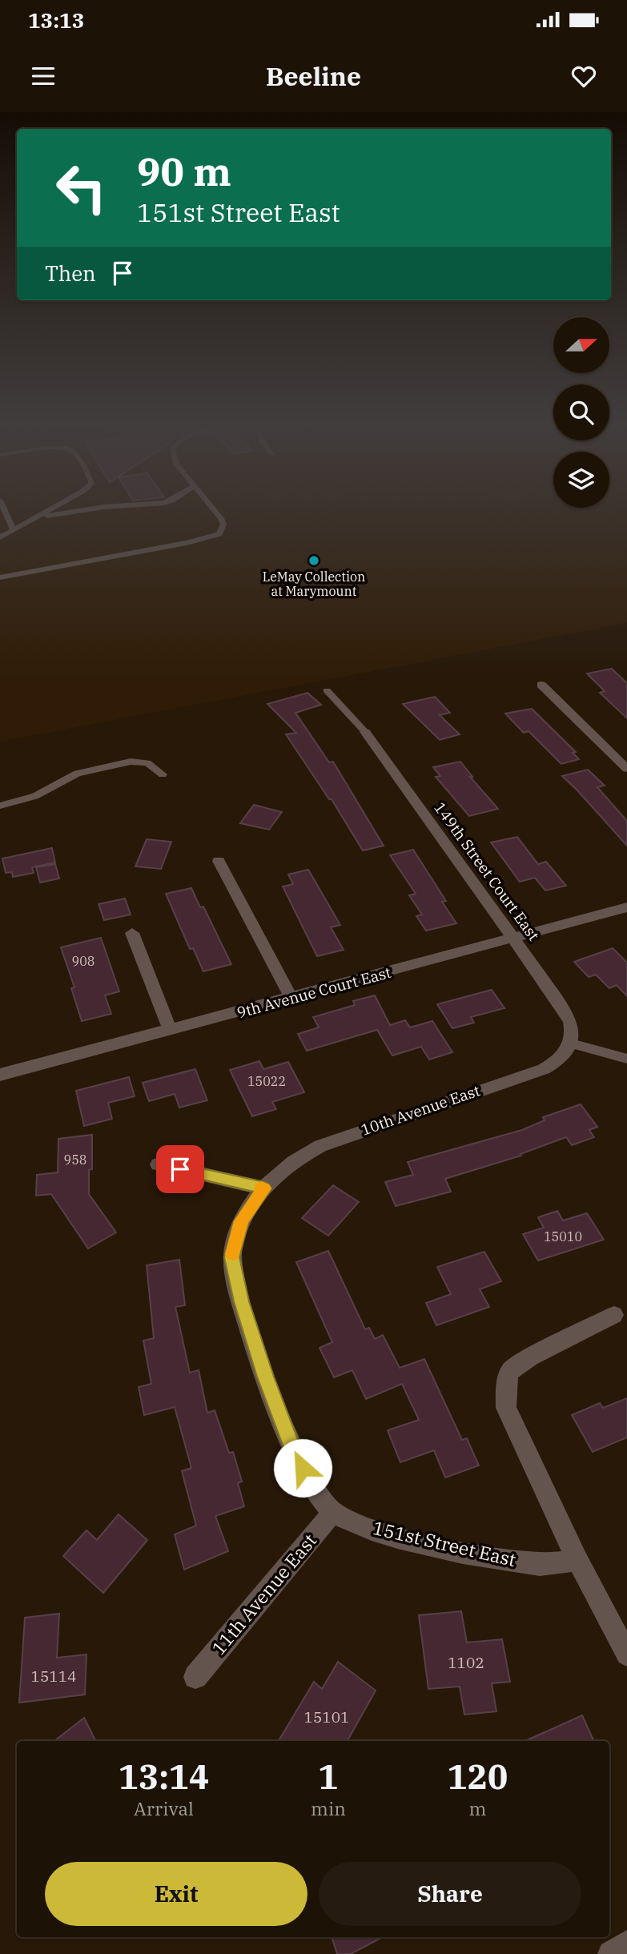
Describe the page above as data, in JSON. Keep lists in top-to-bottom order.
{
  "streets": {
    "street": [
      "149th Street Court East",
      "9th Avenue Court East",
      "10th Avenue East",
      "151st Street East",
      "11th Avenue East"
    ]
  },
  "crossings": [
    ["149th Street Court East", "9th Avenue Court East"],
    ["149th Street Court East", "10th Avenue East"],
    ["10th Avenue East", "151st Street East"],
    ["151st Street East", "11th Avenue East"]
  ],
  "places": ["LeMay Collection at Marymount"],
  "house_numbers": [
    "908",
    "15022",
    "958",
    "15010",
    "1102",
    "15114",
    "15101"
  ],
  "north": "right",
  "page": {
    "status": "13:13",
    "header": "Beeline",
    "turn": ["90 m", "151st Street East"],
    "then": "Then",
    "eta": [
      "13:14",
      "Arrival",
      "1",
      "min",
      "120",
      "m"
    ],
    "buttons": ["Exit", "Share"]
  }
}
